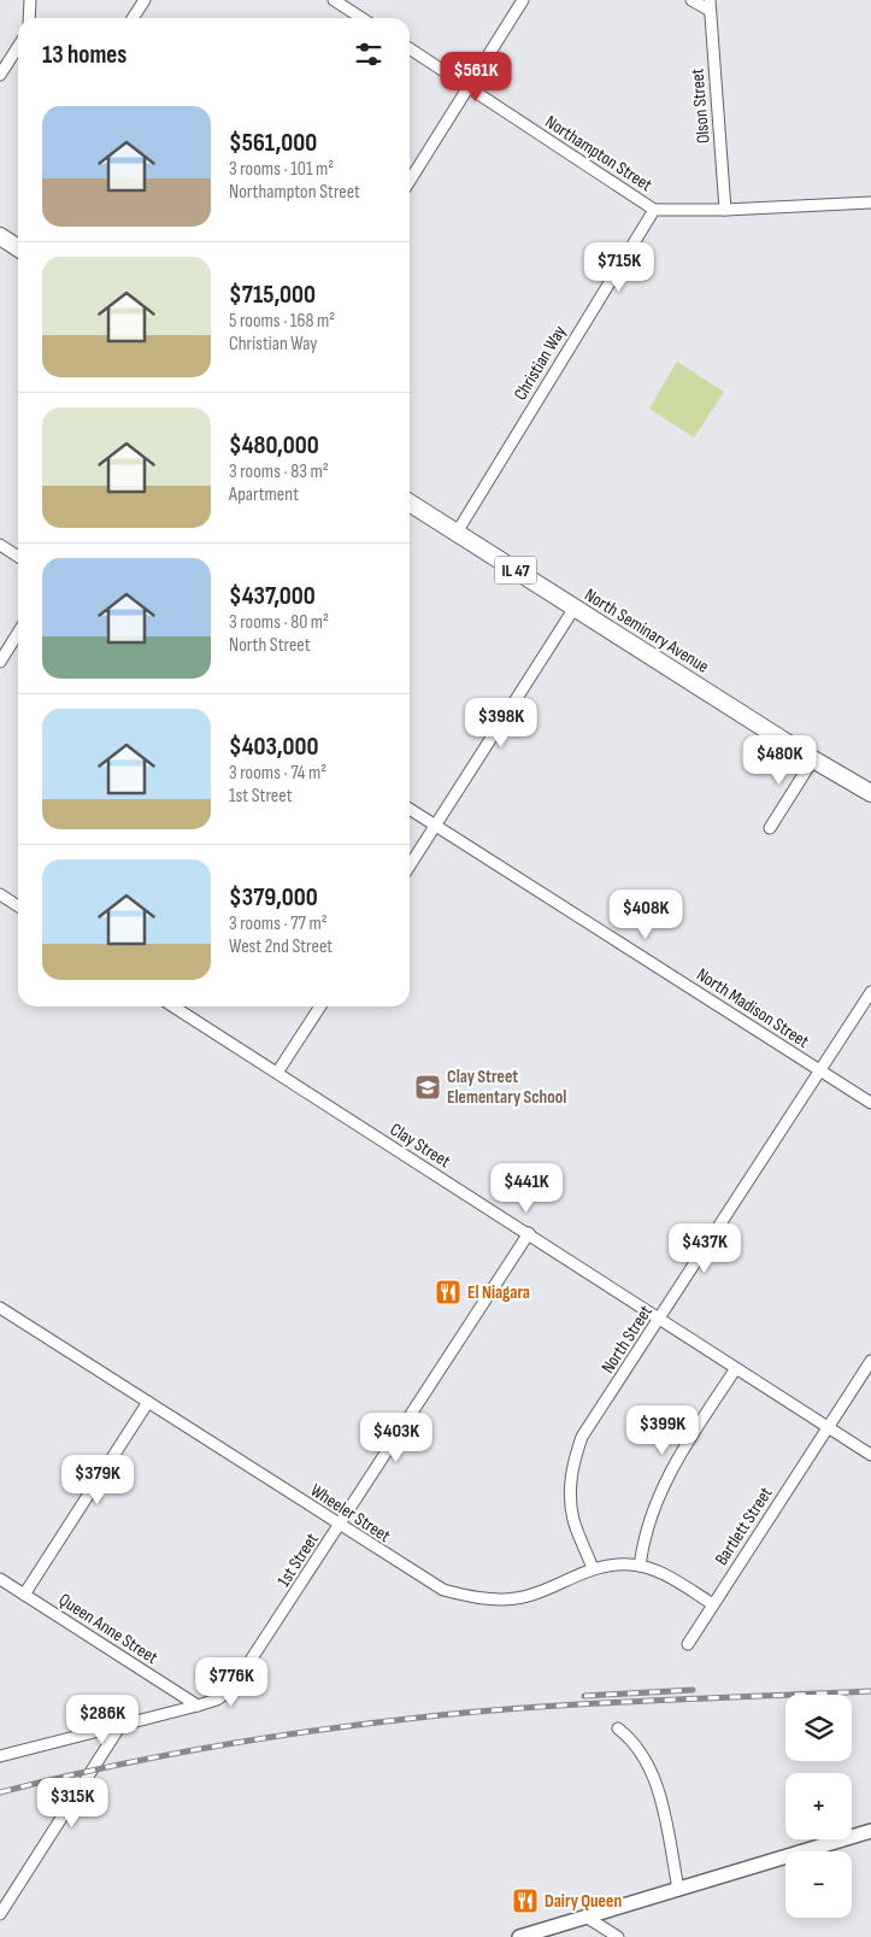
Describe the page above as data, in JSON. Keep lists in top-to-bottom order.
{
  "streets": {
    "main road": ["IL 47", "North Seminary Avenue"],
    "street": [
      "Olson Street",
      "Northampton Street",
      "Christian Way",
      "North Madison Street",
      "Clay Street",
      "North Street",
      "Wheeler Street",
      "Bartlett Street",
      "1st Street",
      "Queen Anne Street"
    ]
  },
  "crossings": [
    ["Northampton Street", "Christian Way"],
    ["Christian Way", "North Seminary Avenue"],
    ["North Madison Street", "North Street"],
    ["Clay Street", "North Street"],
    ["Clay Street", "Bartlett Street"],
    ["Clay Street", "1st Street"],
    ["North Street", "Wheeler Street"],
    ["Wheeler Street", "Bartlett Street"],
    ["Wheeler Street", "1st Street"],
    ["1st Street", "Queen Anne Street"]
  ],
  "places": {
    "school or university": ["Clay Street Elementary School"],
    "restaurant": ["El Niagara", "Dairy Queen"]
  },
  "page": {
    "heading": "13 homes",
    "price": [
      "$561K",
      "$715K",
      "$398K",
      "$480K",
      "$408K",
      "$441K",
      "$437K",
      "$399K",
      "$403K",
      "$379K",
      "$776K",
      "$286K",
      "$315K"
    ],
    "list": [
      {
        "name": "$561,000",
        "note": "3 rooms · 101 m² · Northampton Street"
      },
      {
        "name": "$715,000",
        "note": "5 rooms · 168 m² · Christian Way"
      },
      {
        "name": "$480,000",
        "note": "3 rooms · 83 m² · Apartment"
      },
      {
        "name": "$437,000",
        "note": "3 rooms · 80 m² · North Street"
      },
      {
        "name": "$403,000",
        "note": "3 rooms · 74 m² · 1st Street"
      },
      {
        "name": "$379,000",
        "note": "3 rooms · 77 m² · West 2nd Street"
      }
    ],
    "map_buttons": ["+", "−"]
  }
}
